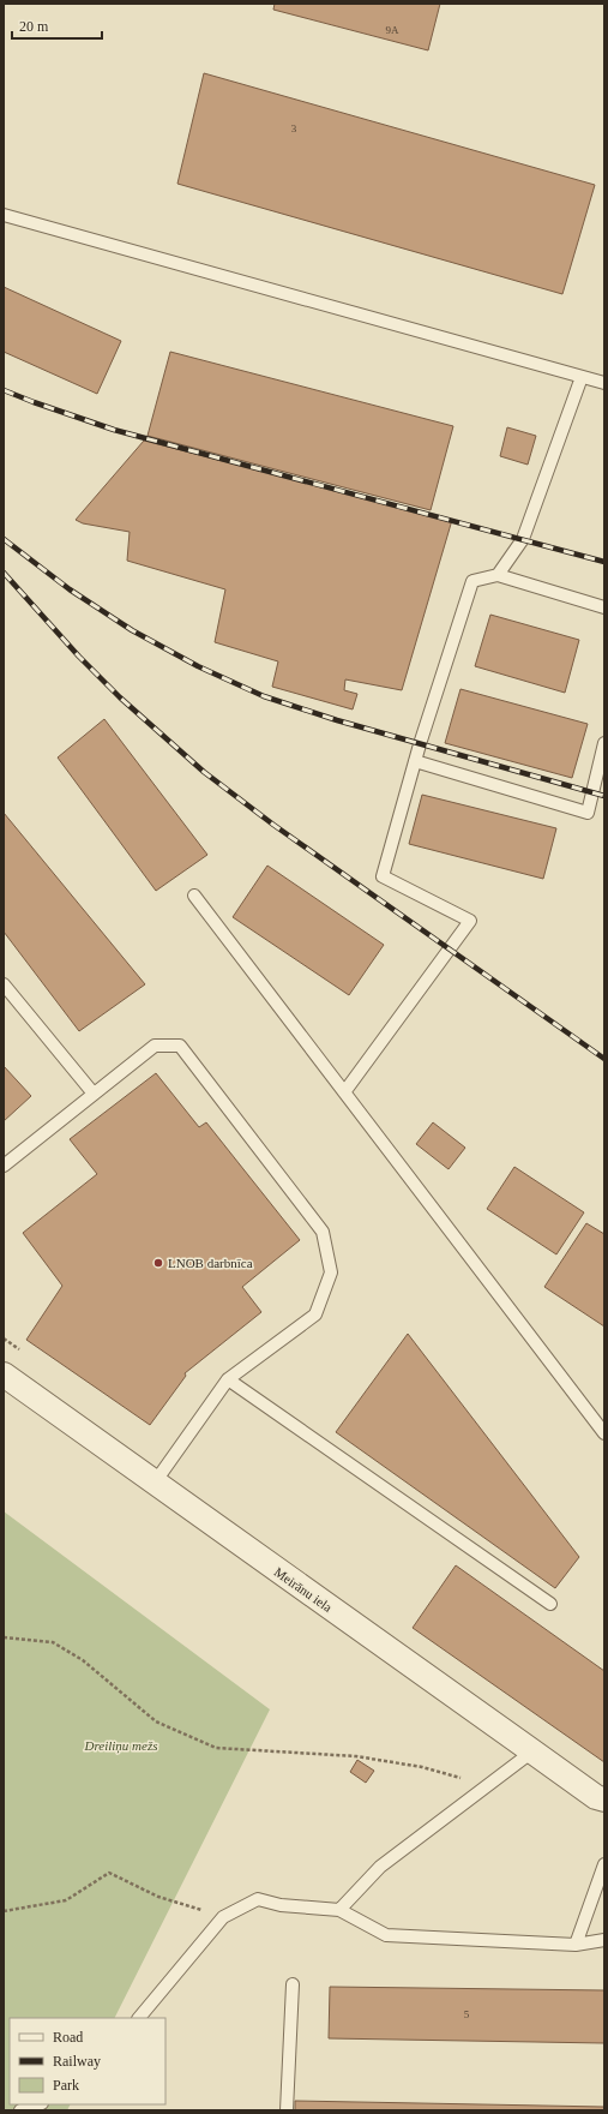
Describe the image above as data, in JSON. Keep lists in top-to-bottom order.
{
  "streets": {
    "street": ["Meirānu iela"]
  },
  "parks": ["Dreiliņu mežs"],
  "places": ["LNOB darbnīca"],
  "house_numbers": ["9A", "3", "5"],
  "legend": ["Road", "Railway", "Park"],
  "scale_bar": "20 m"
}
